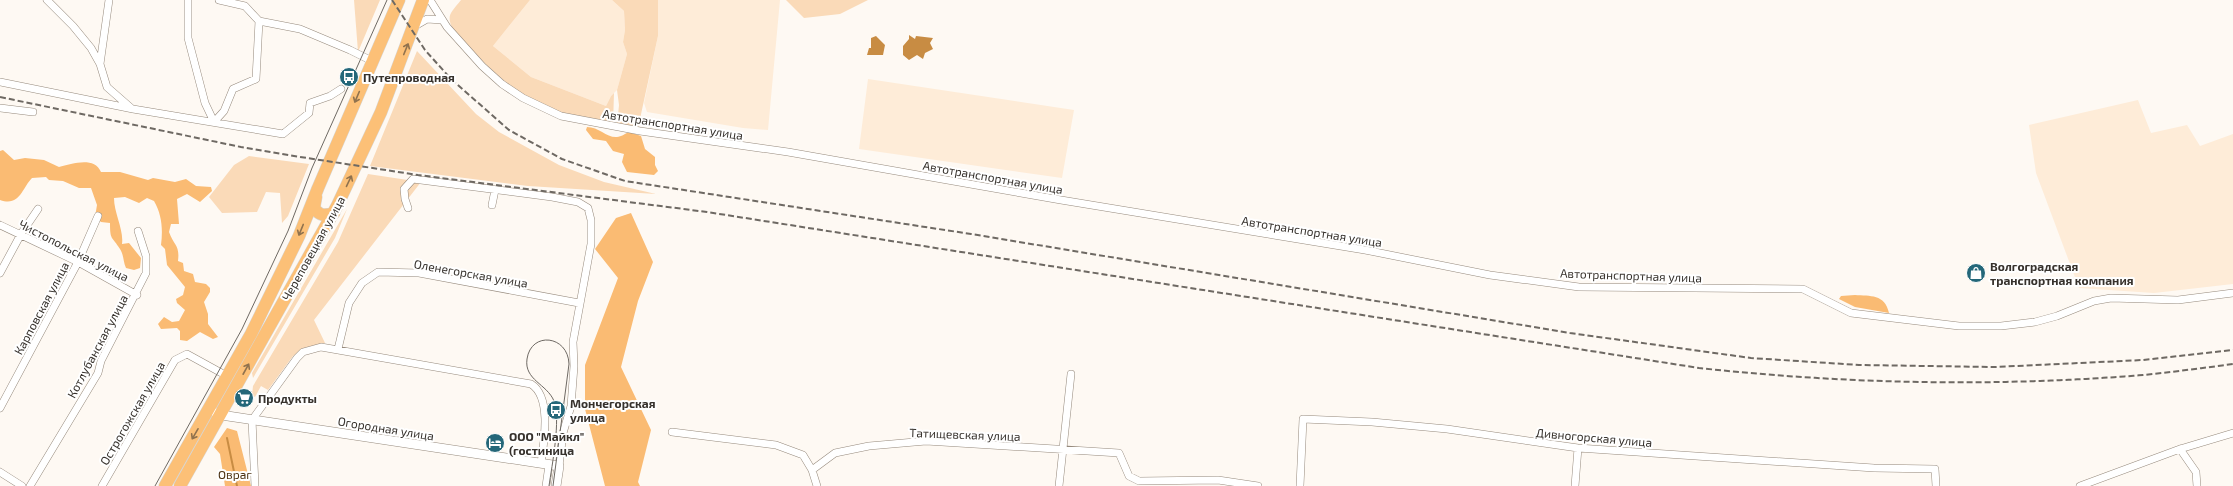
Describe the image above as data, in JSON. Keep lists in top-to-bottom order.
{
  "streets": {
    "highway": ["Череповецкая улица"],
    "street": [
      "Автотранспортная улица",
      "Чистопольская улица",
      "Оленегорская улица",
      "Карповская улица",
      "Котлубанская улица",
      "Острогожская улица",
      "Огородная улица",
      "Татищевская улица",
      "Дивногорская улица"
    ]
  },
  "crossings": [
    ["Череповецкая улица", "Острогожская улица"],
    ["Череповецкая улица", "Огородная улица"],
    ["Чистопольская улица", "Карповская улица"],
    ["Чистопольская улица", "Котлубанская улица"]
  ],
  "parks": ["Овраг"],
  "places": {
    "bus stop": ["Путепроводная", "Мончегорская улица"],
    "shop": ["Волгоградская транспортная компания"],
    "supermarket": ["Продукты"],
    "hotel": ["ООО \"Майкл\" (гостиница"]
  }
}
